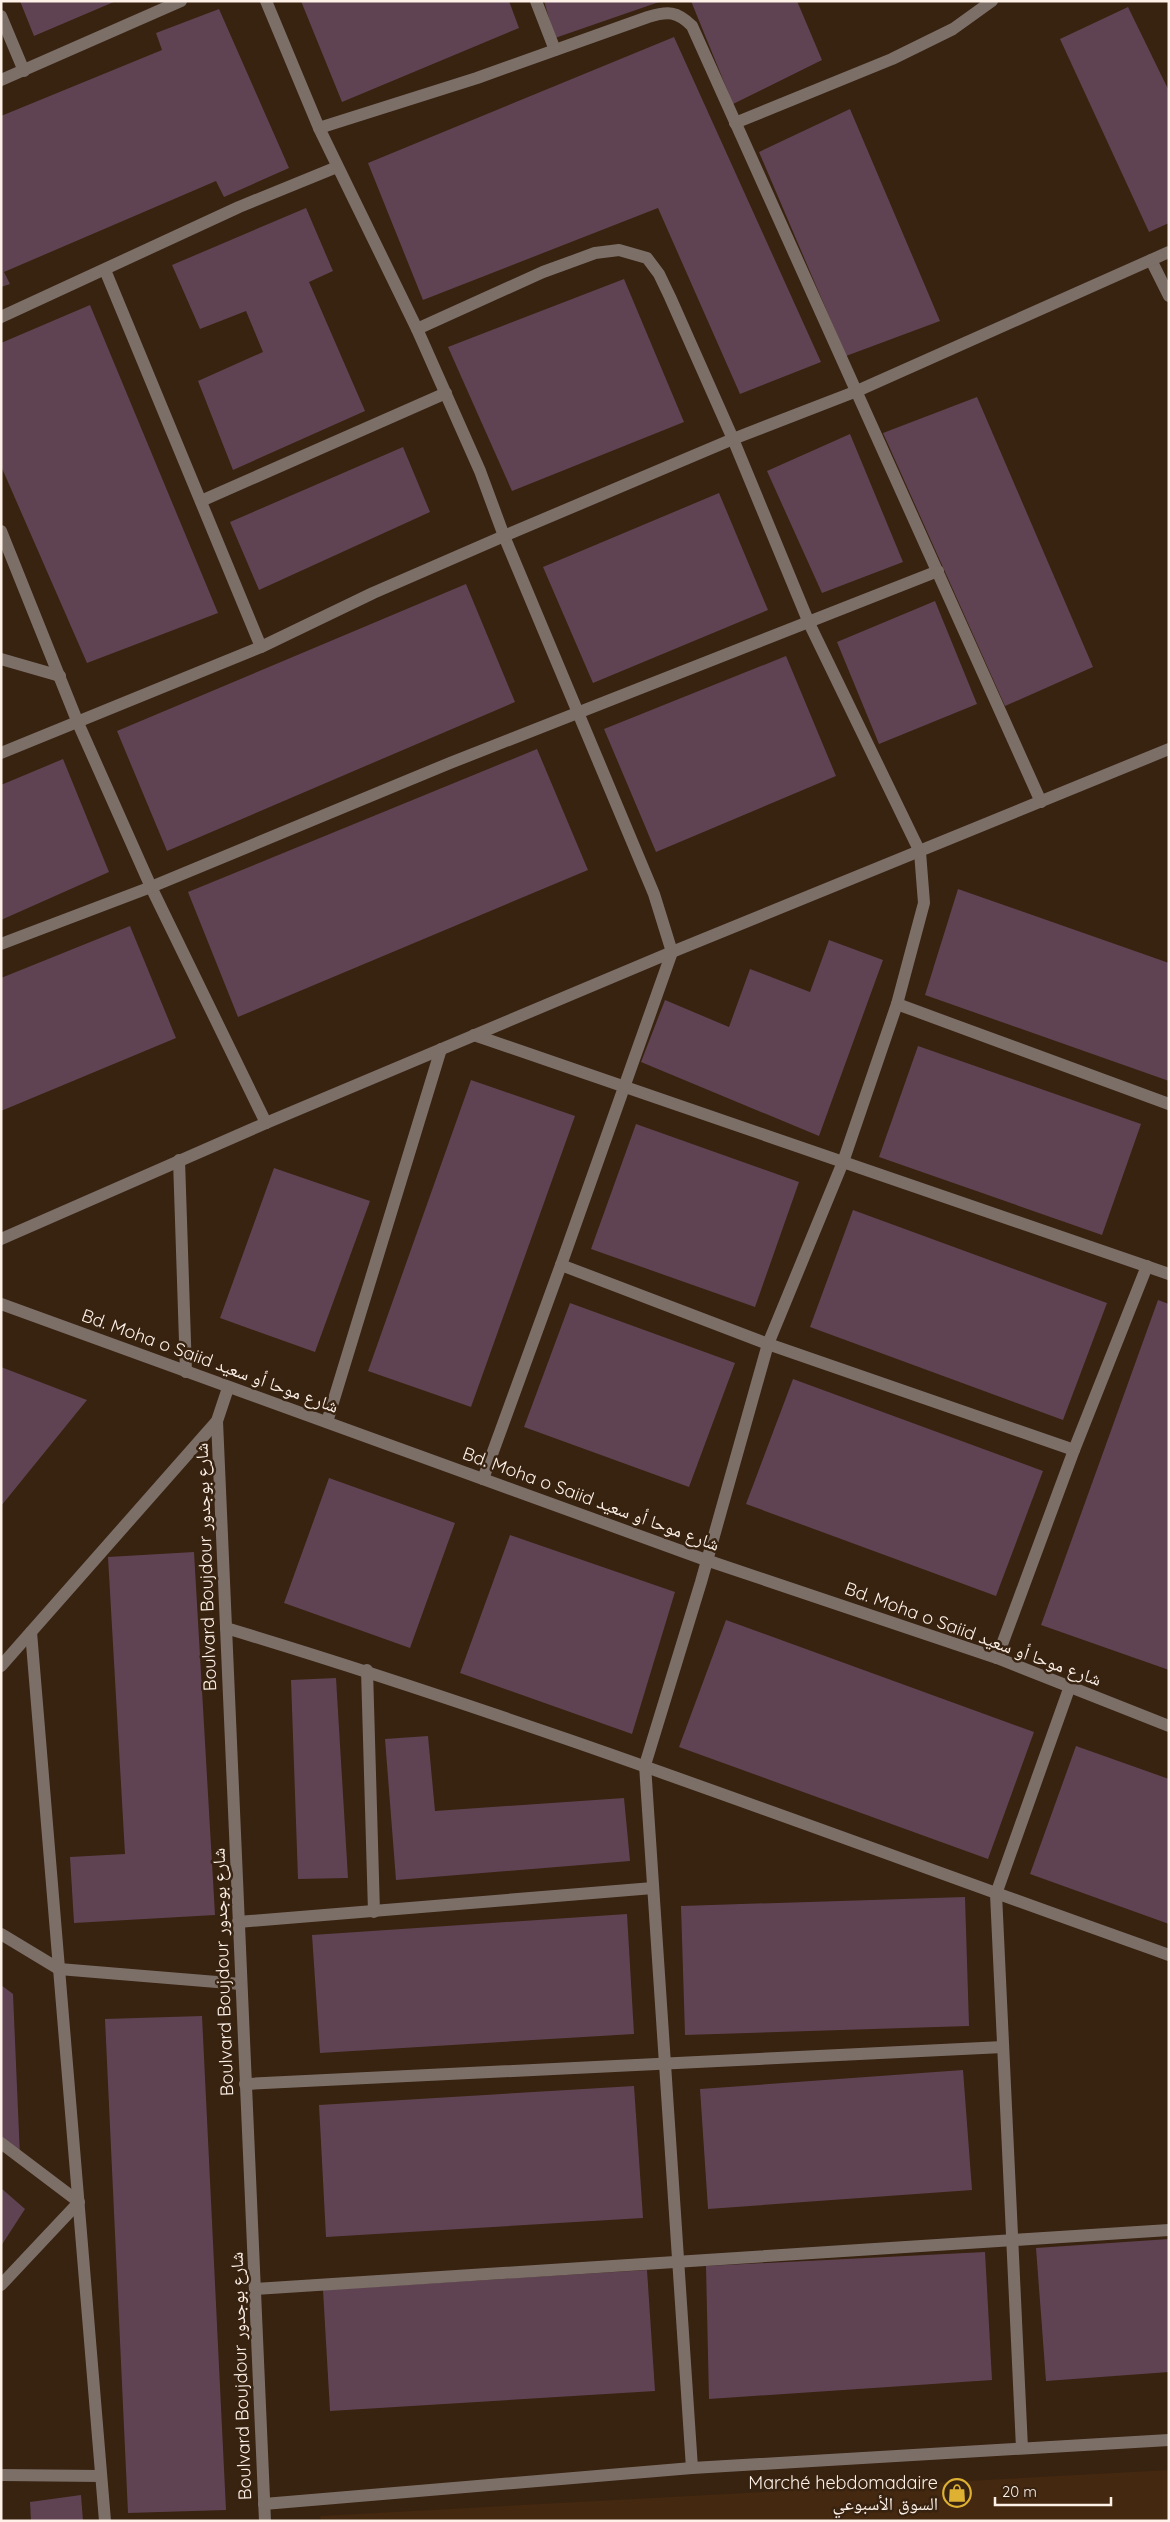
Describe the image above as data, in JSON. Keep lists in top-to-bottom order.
{
  "streets": {
    "street": ["Bd. Moha o Saiid شارع موحا أو سعيد", "Boulvard Boujdour شارع بوجدور"]
  },
  "places": {
    "shop": ["Marché hebdomadaire السوق الأسبوعي"]
  },
  "scale_bar": "20 m"
}
